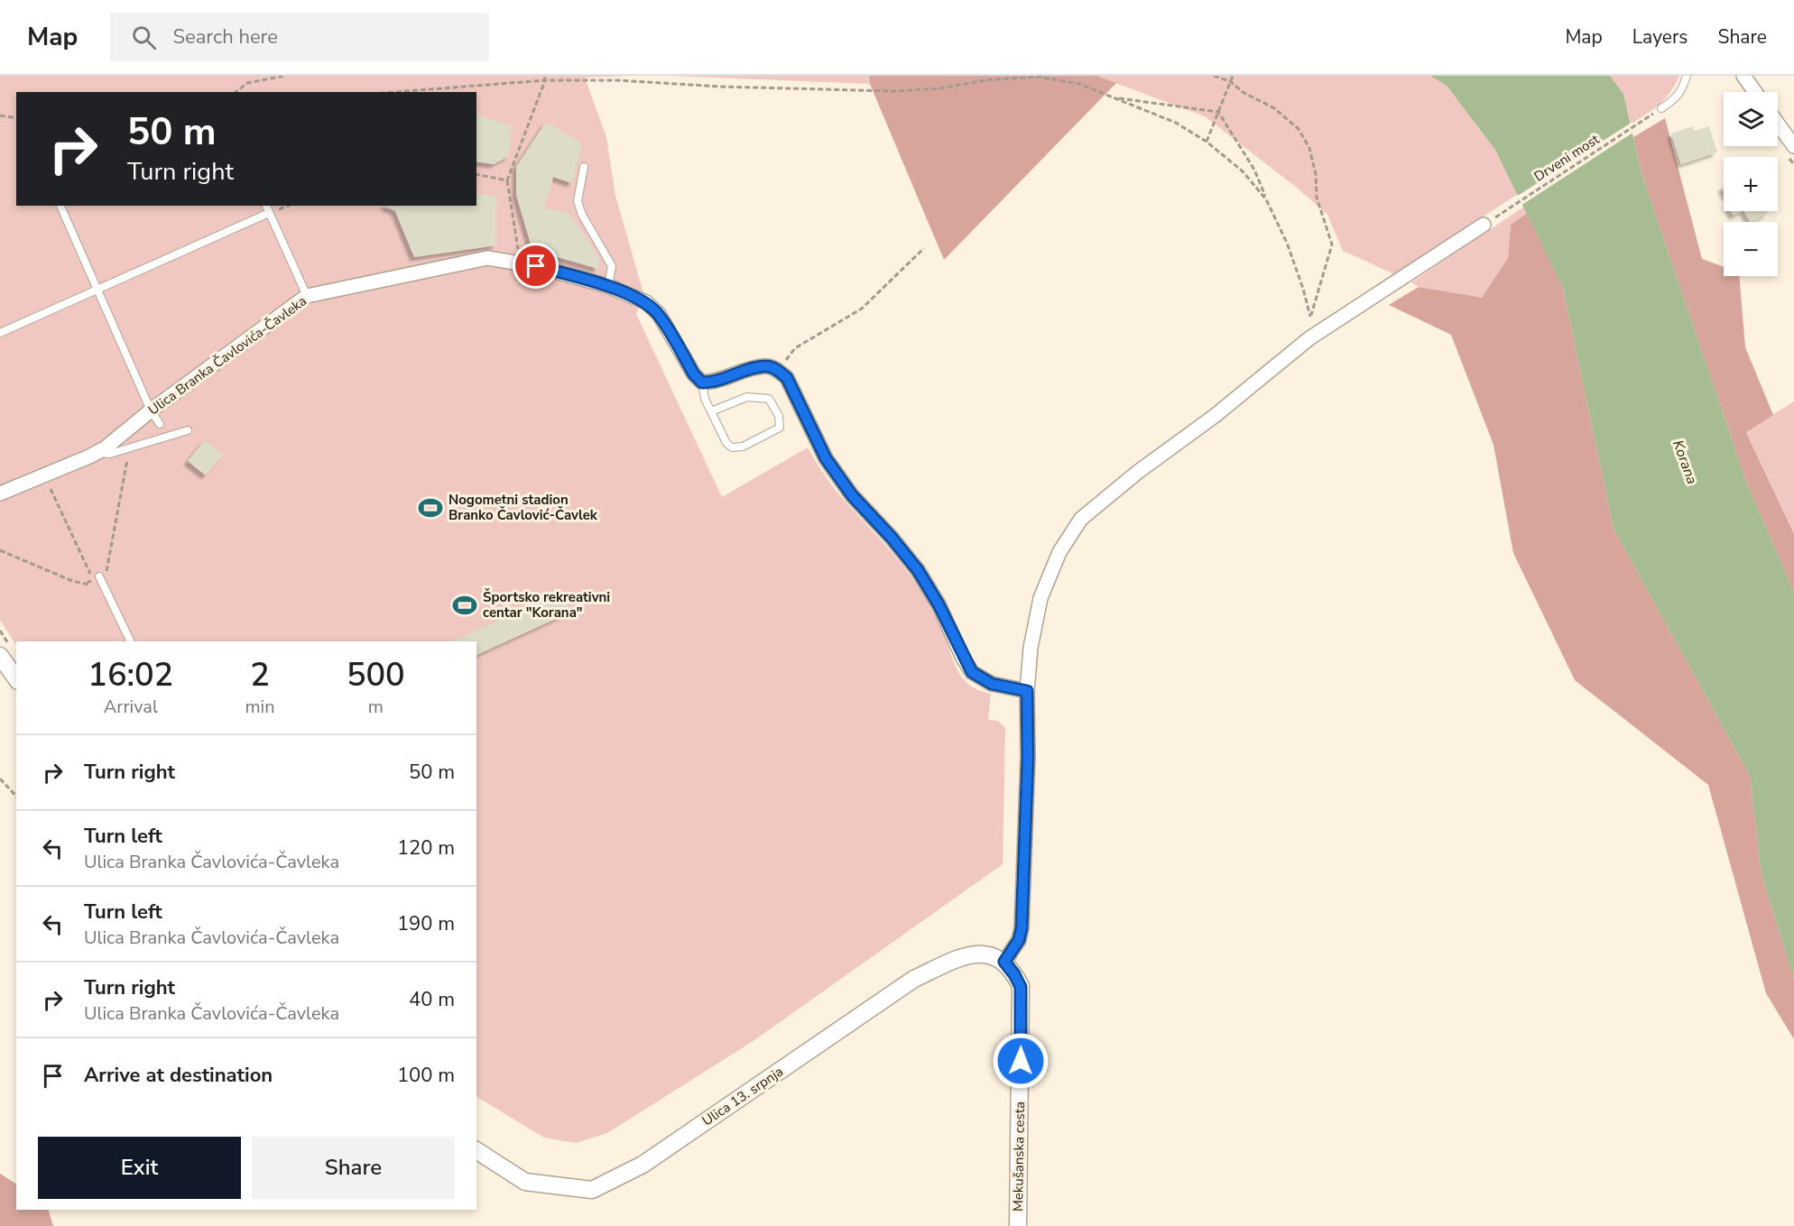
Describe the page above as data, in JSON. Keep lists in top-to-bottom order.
{
  "streets": {
    "street": ["Ulica Branka Čavlovića-Čavleka", "Ulica 13. srpnja", "Mekušanska cesta"],
    "path": ["Drveni most"]
  },
  "crossings": [
    ["Ulica 13. srpnja", "Mekušanska cesta"]
  ],
  "water": ["Korana"],
  "places": {
    "sports": ["Nogometni stadion Branko Čavlović-Čavlek", "Športsko rekreativni centar \"Korana\""]
  },
  "page": {
    "header": "Map",
    "search": "Search here",
    "nav": ["Map", "Layers", "Share"],
    "map_buttons": ["+", "−"],
    "turn": ["50 m", "Turn right"],
    "eta": [
      "16:02",
      "Arrival",
      "2",
      "min",
      "500",
      "m"
    ],
    "list": [
      {
        "name": "Turn right",
        "value": "50 m"
      },
      {
        "name": "Turn left",
        "note": "Ulica Branka Čavlovića-Čavleka",
        "value": "120 m"
      },
      {
        "name": "Turn left",
        "note": "Ulica Branka Čavlovića-Čavleka",
        "value": "190 m"
      },
      {
        "name": "Turn right",
        "note": "Ulica Branka Čavlovića-Čavleka",
        "value": "40 m"
      },
      {
        "name": "Arrive at destination",
        "value": "100 m"
      }
    ],
    "buttons": ["Exit", "Share"]
  }
}
